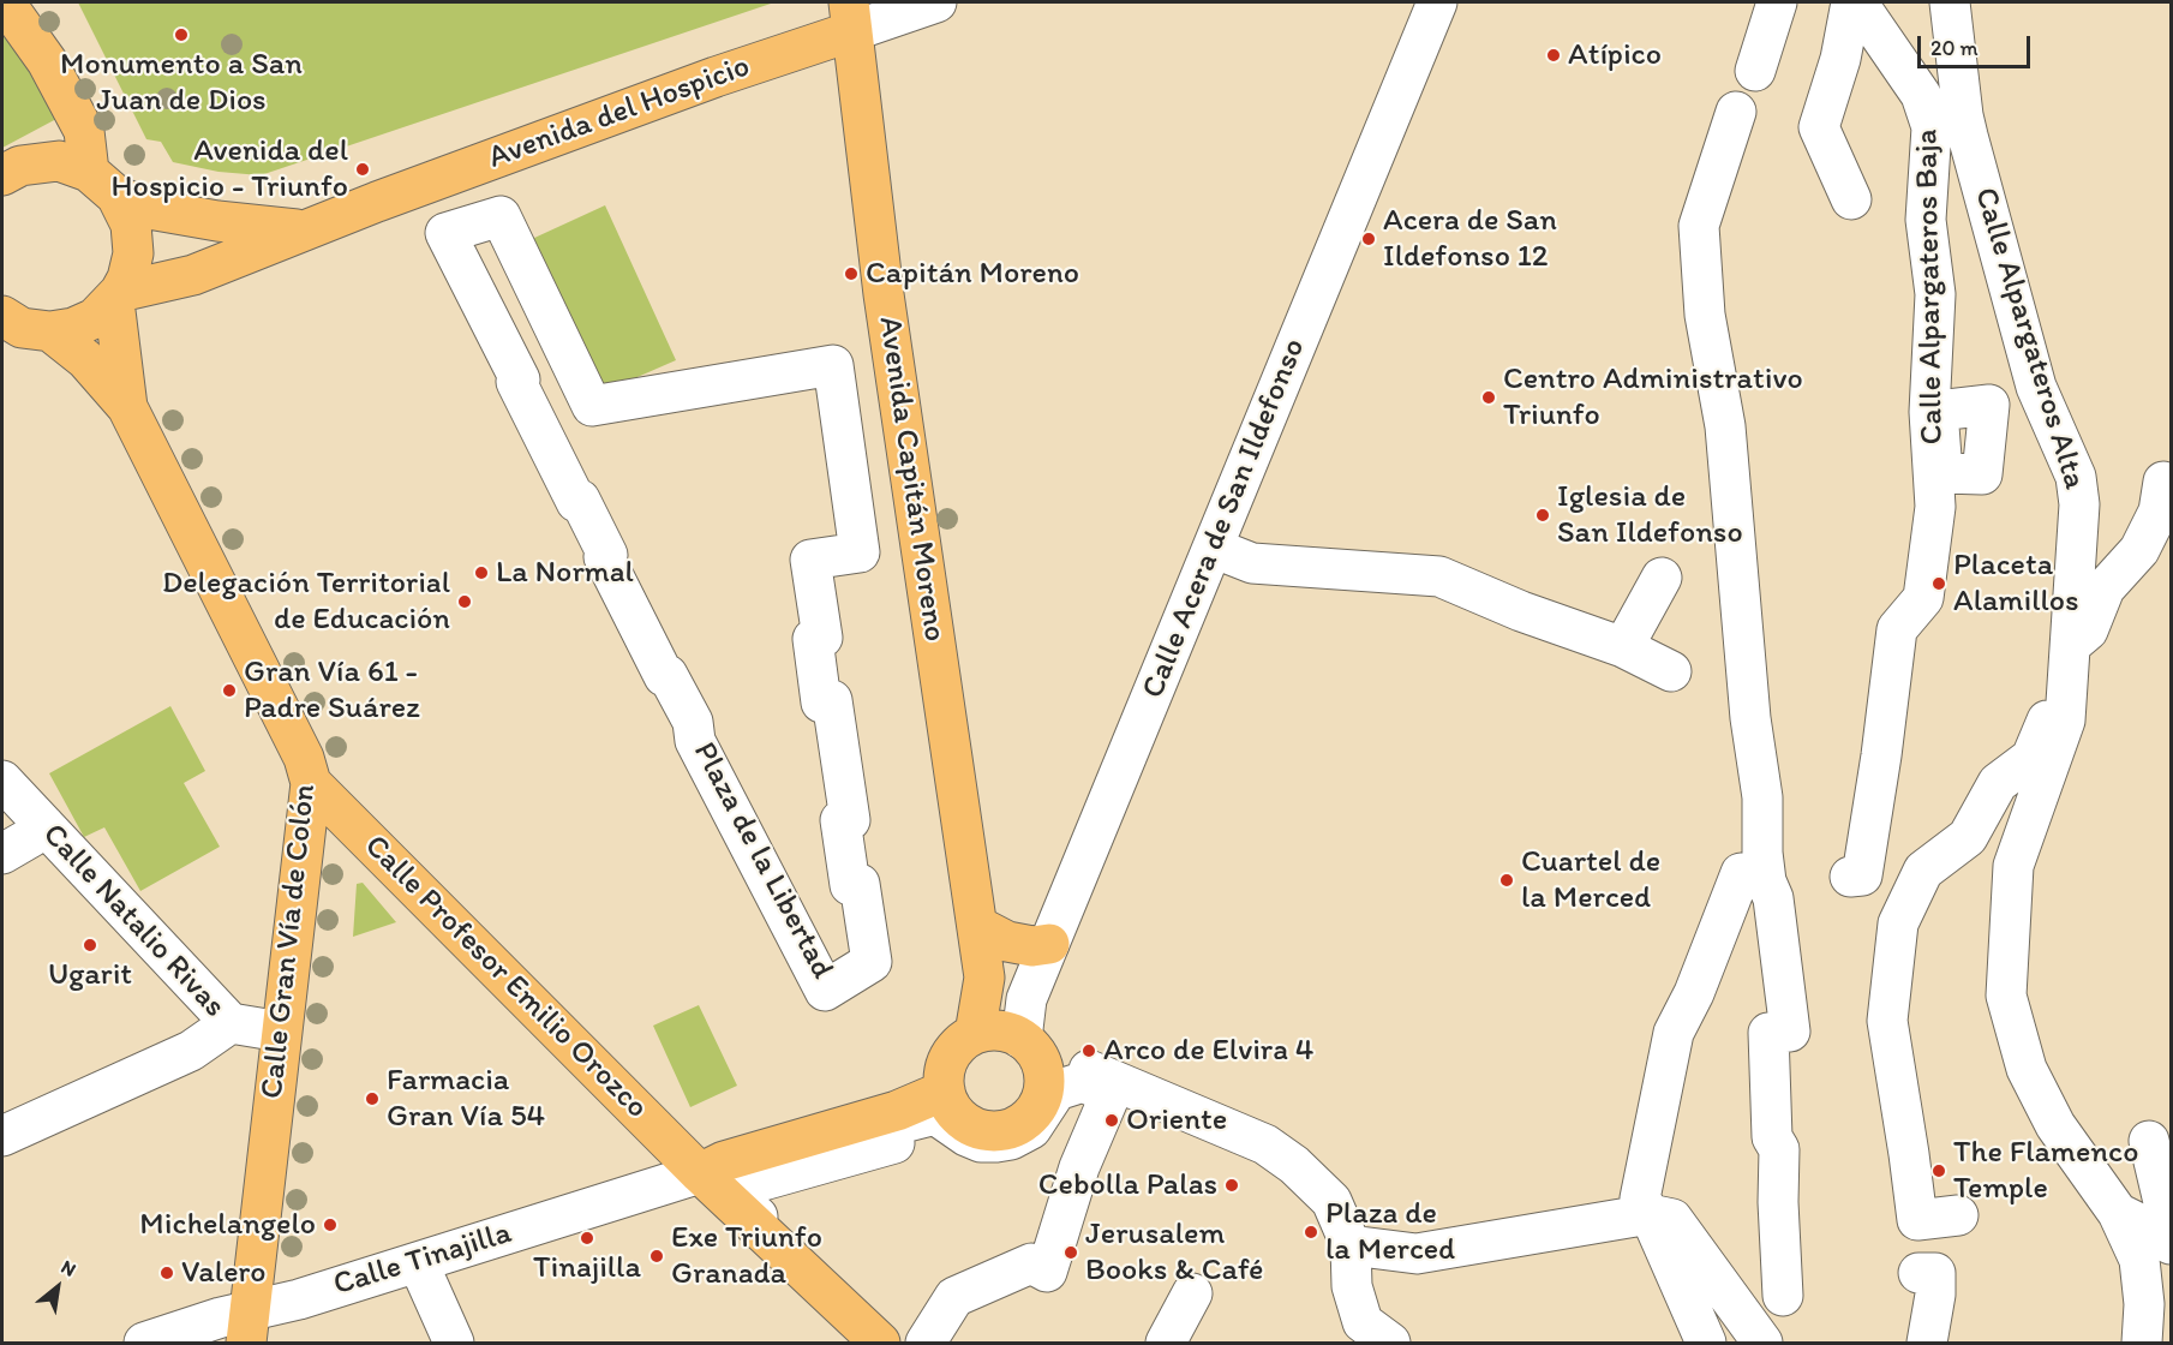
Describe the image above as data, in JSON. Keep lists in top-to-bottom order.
{
  "streets": {
    "main road": [
      "Avenida del Hospicio",
      "Avenida Capitán Moreno",
      "Calle Gran Vía de Colón",
      "Calle Profesor Emilio Orozco"
    ],
    "street": [
      "Calle Alpargateros Baja",
      "Calle Alpargateros Alta",
      "Calle Acera de San Ildefonso",
      "Plaza de la Libertad",
      "Calle Natalio Rivas",
      "Calle Tinajilla"
    ]
  },
  "crossings": [
    ["Avenida del Hospicio", "Avenida Capitán Moreno"],
    ["Calle Alpargateros Baja", "Calle Alpargateros Alta"],
    ["Avenida Capitán Moreno", "Calle Acera de San Ildefonso"],
    ["Calle Natalio Rivas", "Calle Gran Vía de Colón"],
    ["Calle Gran Vía de Colón", "Calle Profesor Emilio Orozco"],
    ["Calle Gran Vía de Colón", "Calle Tinajilla"],
    ["Calle Profesor Emilio Orozco", "Calle Tinajilla"]
  ],
  "places": [
    "Monumento a San Juan de Dios",
    "Atípico",
    "Avenida del Hospicio - Triunfo",
    "Acera de San Ildefonso 12",
    "Capitán Moreno",
    "Centro Administrativo Triunfo",
    "Iglesia de San Ildefonso",
    "La Normal",
    "Placeta Alamillos",
    "Delegación Territorial de Educación",
    "Gran Vía 61 - Padre Suárez",
    "Cuartel de la Merced",
    "Ugarit",
    "Arco de Elvira 4",
    "Farmacia Gran Vía 54",
    "Oriente",
    "The Flamenco Temple",
    "Cebolla Palas",
    "Michelangelo",
    "Plaza de la Merced",
    "Tinajilla",
    "Jerusalem Books & Café",
    "Exe Triunfo Granada",
    "Valero"
  ],
  "scale_bar": "20 m",
  "north": "top right"
}
